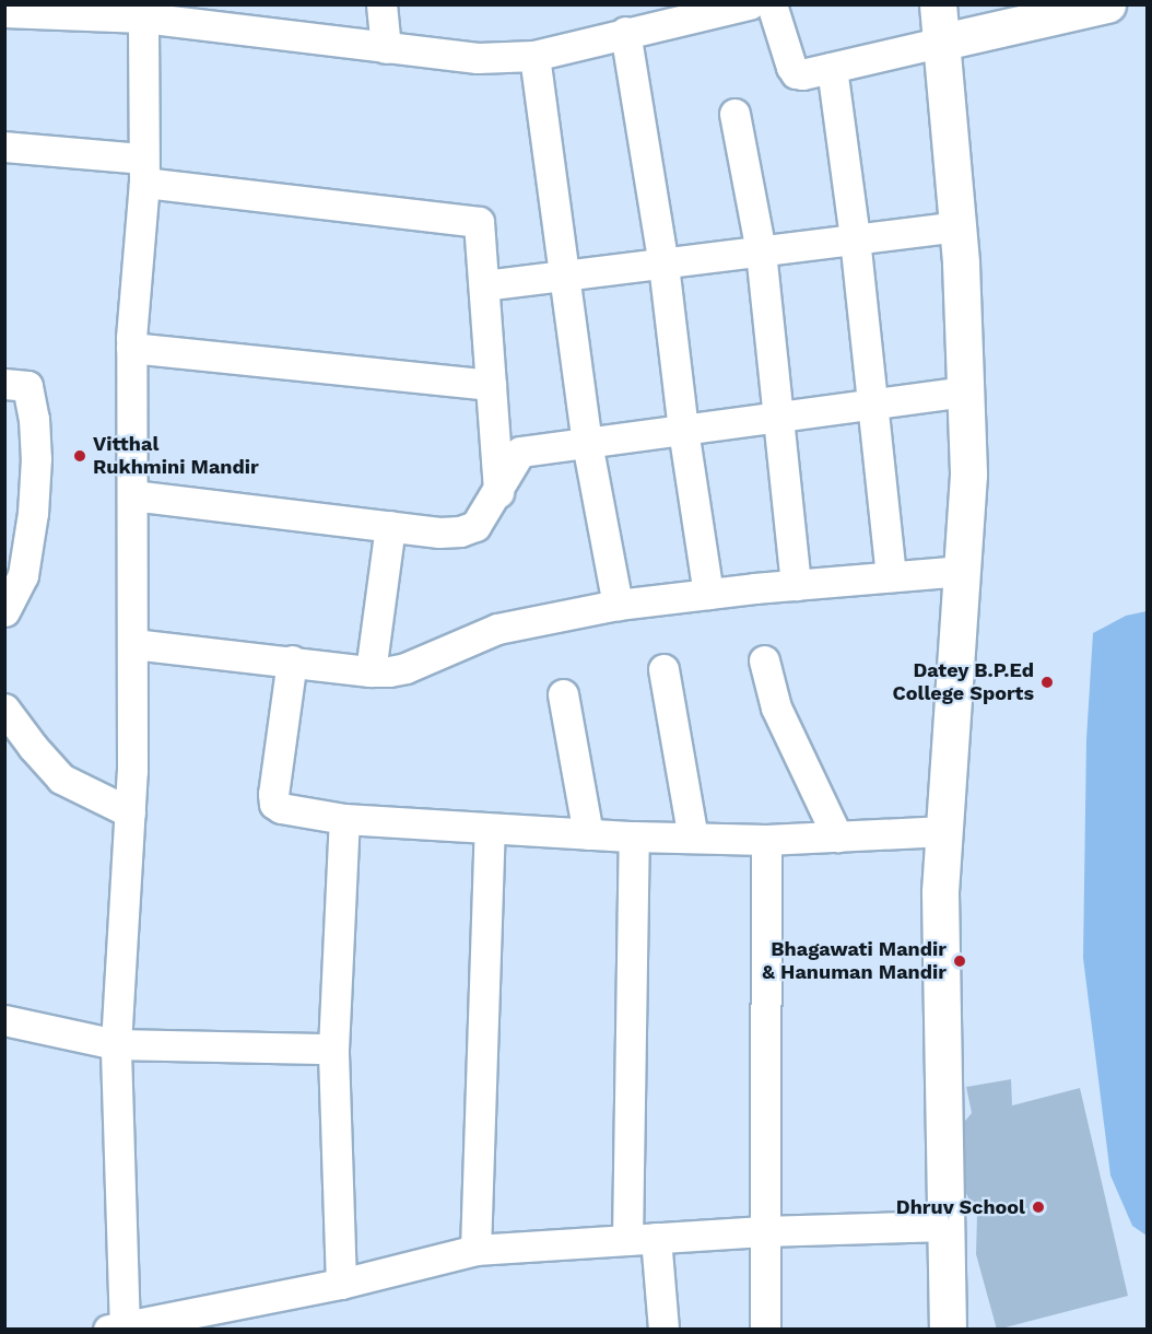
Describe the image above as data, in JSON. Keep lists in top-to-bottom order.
{
  "places": [
    "Vitthal Rukhmini Mandir",
    "Datey B.P.Ed College Sports",
    "Bhagawati Mandir & Hanuman Mandir",
    "Dhruv School"
  ]
}
